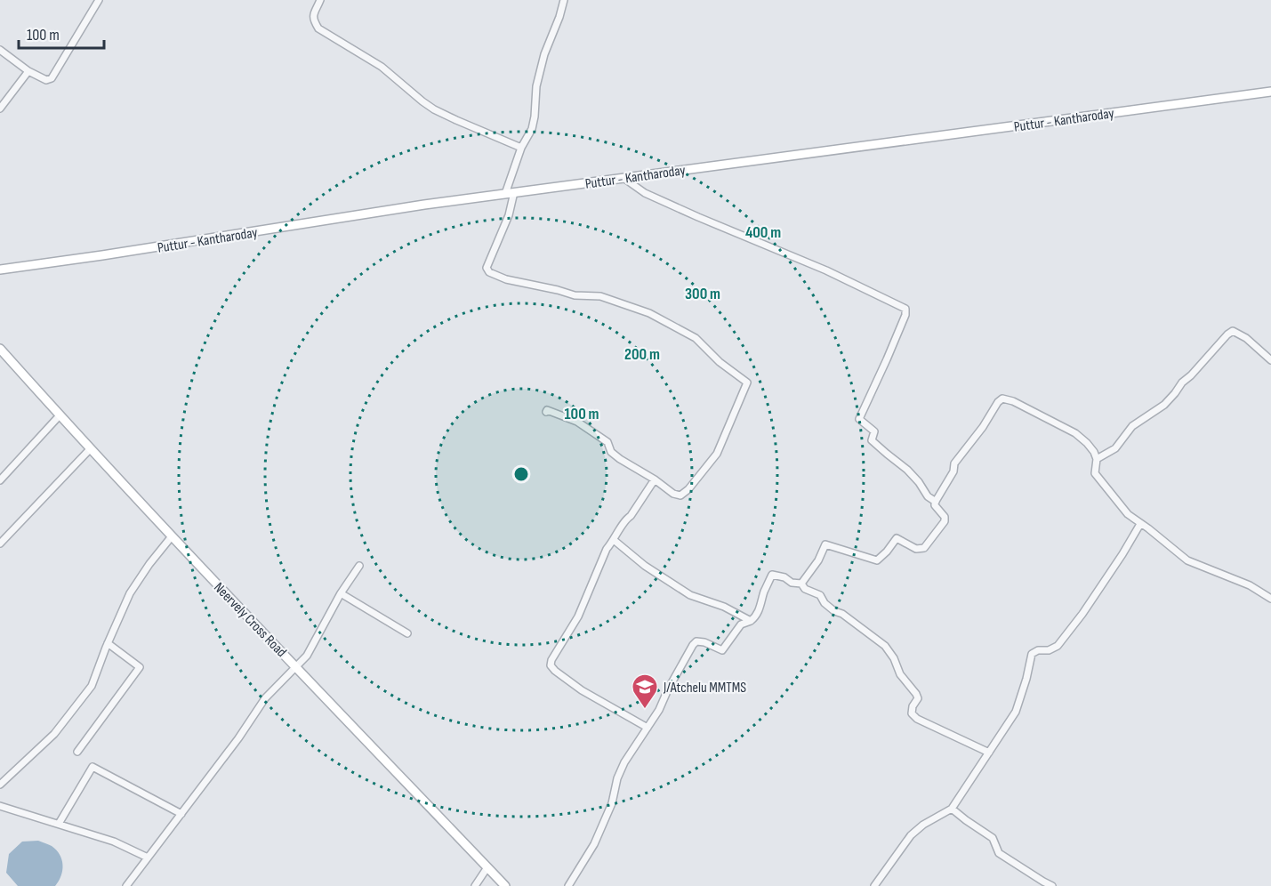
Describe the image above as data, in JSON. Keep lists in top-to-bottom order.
{
  "streets": {
    "main road": ["Puttur - Kantharoday", "Neervely Cross Road"]
  },
  "places": {
    "school or university": ["J/Atchelu MMTMS"]
  },
  "scale_bar": "100 m",
  "rings": [
    "400 m",
    "300 m",
    "200 m",
    "100 m"
  ]
}
